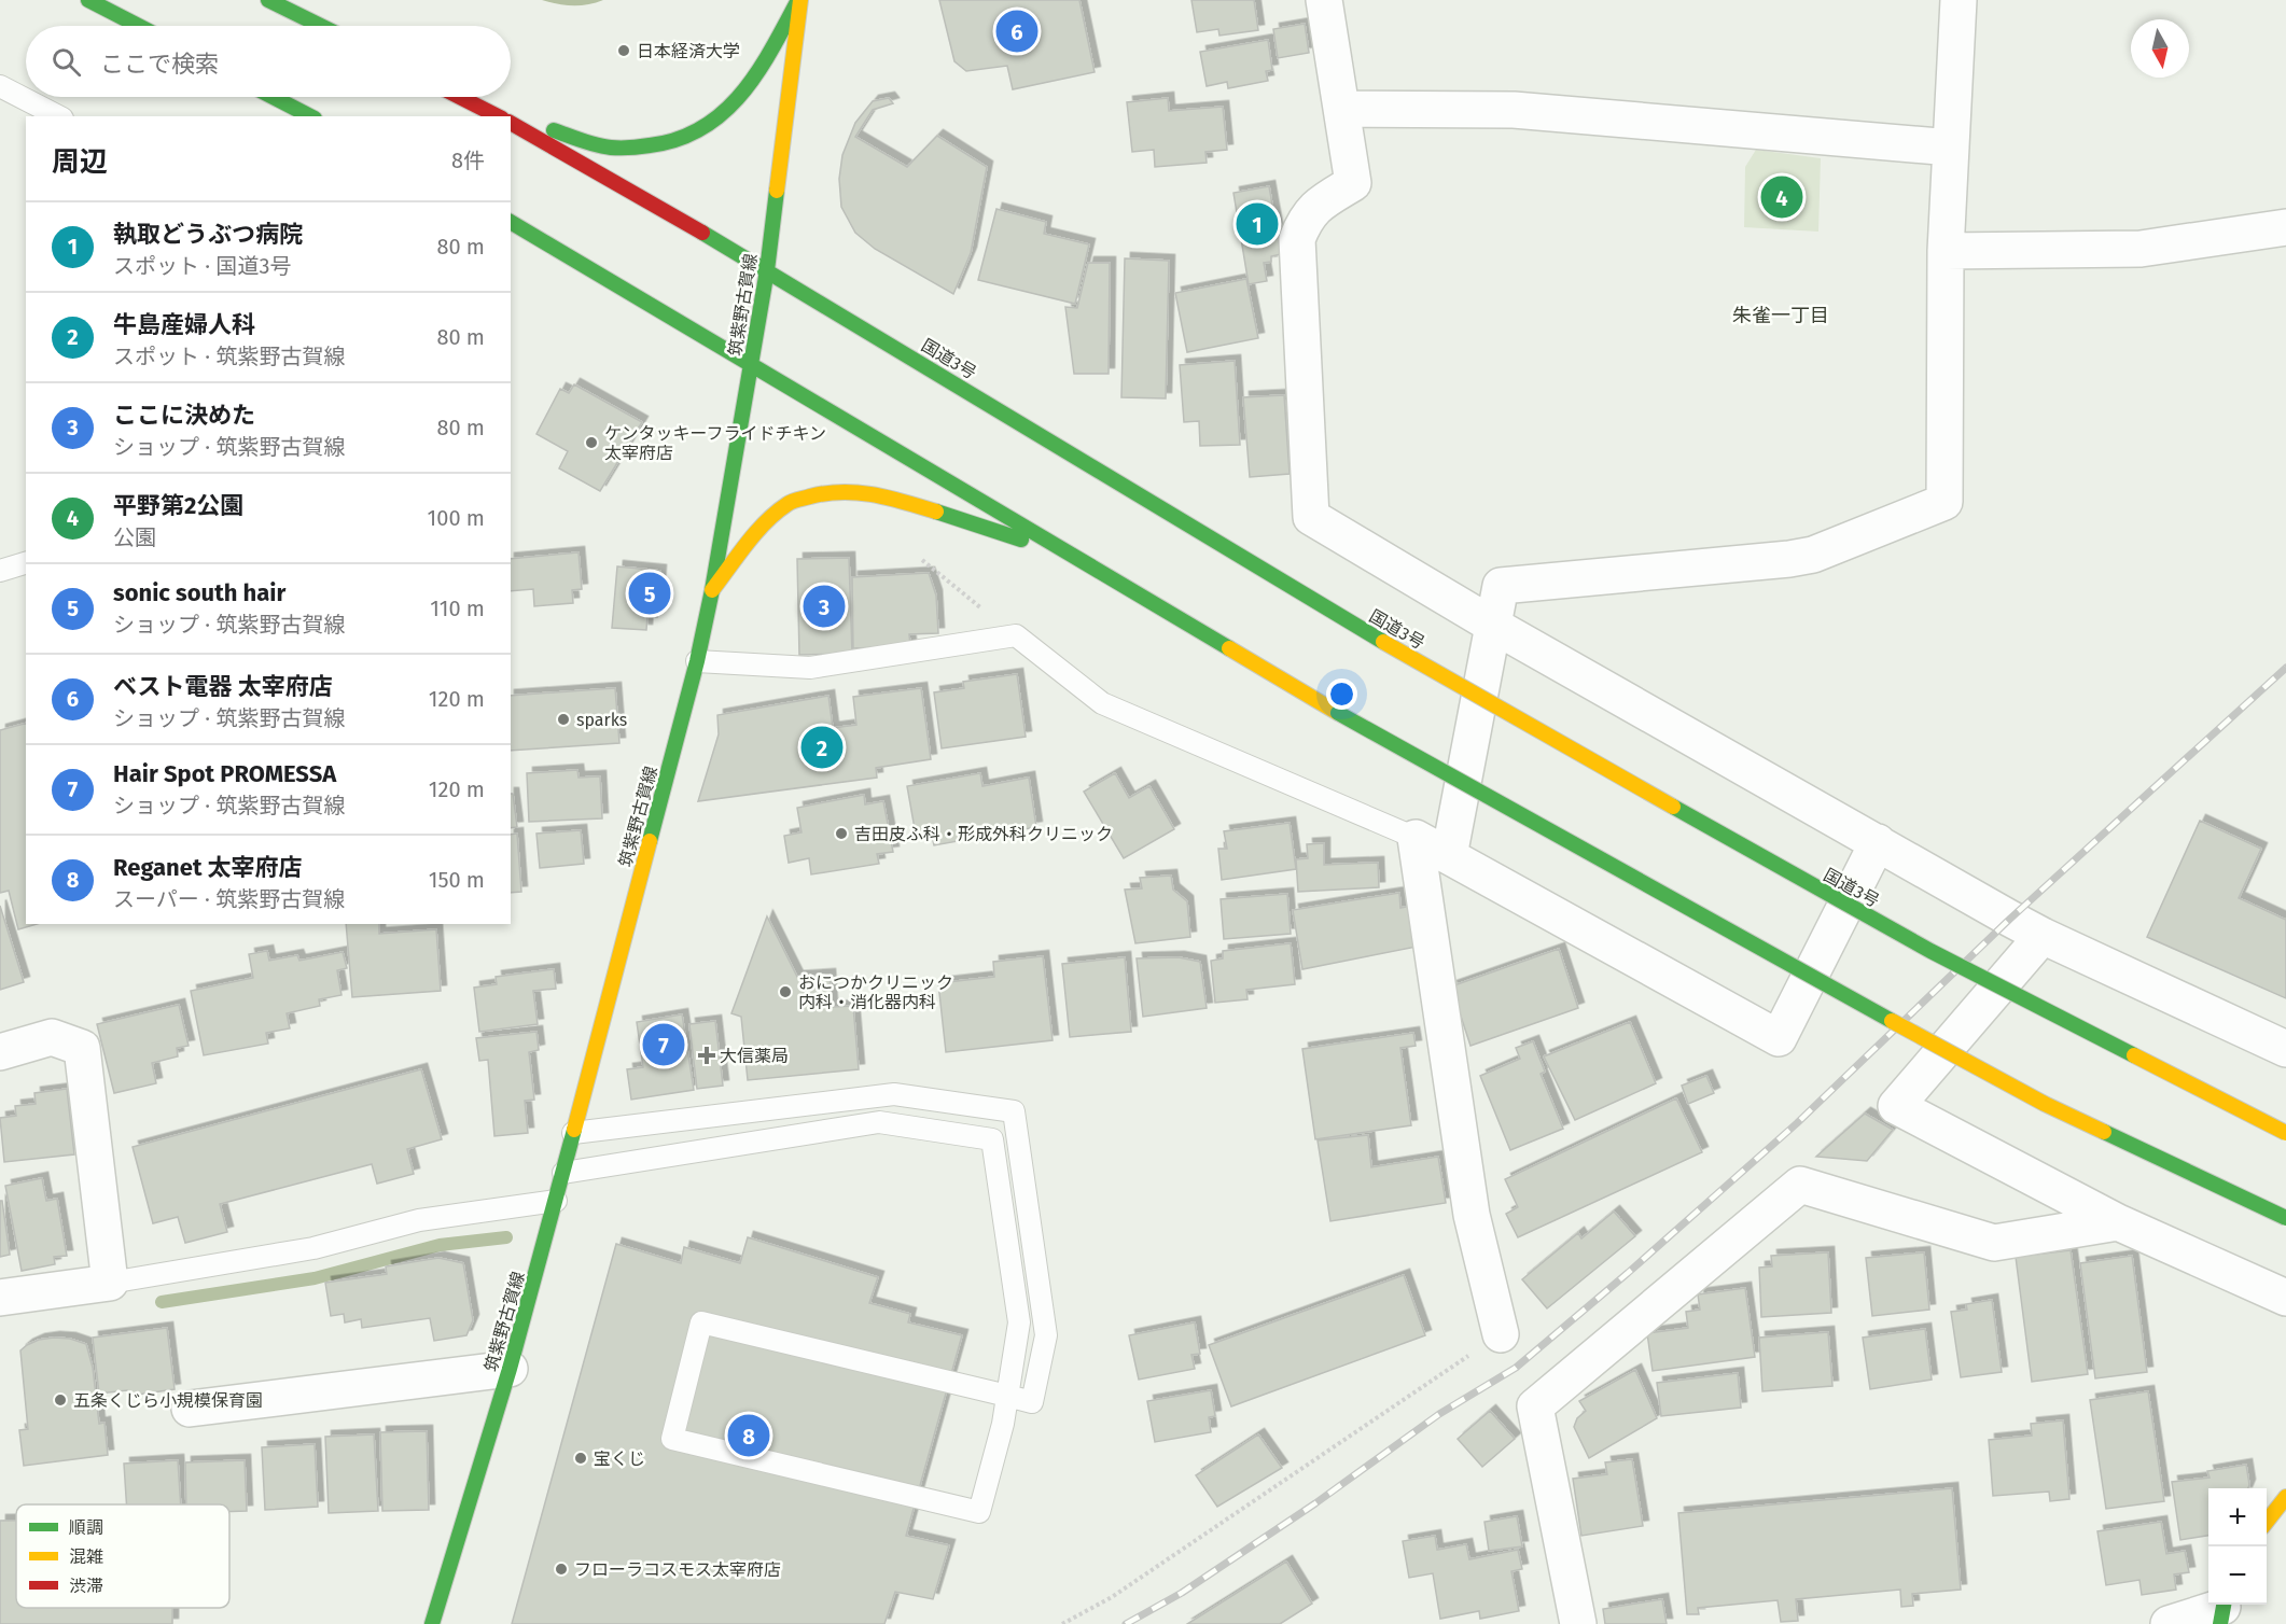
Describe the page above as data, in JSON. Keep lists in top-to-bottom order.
{
  "streets": {
    "main road": ["筑紫野古賀線", "国道3号"]
  },
  "crossings": [
    ["筑紫野古賀線", "国道3号"]
  ],
  "districts": ["朱雀一丁目"],
  "places": {
    "other": [
      "日本経済大学",
      "ケンタッキーフライドチキン 太宰府店",
      "sparks",
      "吉田皮ふ科・形成外科クリニック",
      "おにつかクリニック 内科・消化器内科",
      "五条くじら小規模保育園",
      "宝くじ",
      "フローラコスモス太宰府店"
    ],
    "health": ["大信薬局"]
  },
  "legend": ["順調", "混雑", "渋滞"],
  "north": "bottom",
  "page": {
    "pins": [
      "6",
      "4",
      "1",
      "5",
      "3",
      "2",
      "7",
      "8"
    ],
    "search": "ここで検索",
    "heading": ["周辺", "8件"],
    "list": [
      {
        "mark": "1",
        "name": "執取どうぶつ病院",
        "note": "スポット · 国道3号",
        "value": "80 m"
      },
      {
        "mark": "2",
        "name": "牛島産婦人科",
        "note": "スポット · 筑紫野古賀線",
        "value": "80 m"
      },
      {
        "mark": "3",
        "name": "ここに決めた",
        "note": "ショップ · 筑紫野古賀線",
        "value": "80 m"
      },
      {
        "mark": "4",
        "name": "平野第2公園",
        "note": "公園",
        "value": "100 m"
      },
      {
        "mark": "5",
        "name": "sonic south hair",
        "note": "ショップ · 筑紫野古賀線",
        "value": "110 m"
      },
      {
        "mark": "6",
        "name": "ベスト電器 太宰府店",
        "note": "ショップ · 筑紫野古賀線",
        "value": "120 m"
      },
      {
        "mark": "7",
        "name": "Hair Spot PROMESSA",
        "note": "ショップ · 筑紫野古賀線",
        "value": "120 m"
      },
      {
        "mark": "8",
        "name": "Reganet 太宰府店",
        "note": "スーパー · 筑紫野古賀線",
        "value": "150 m"
      }
    ],
    "map_buttons": ["+", "−"]
  }
}
